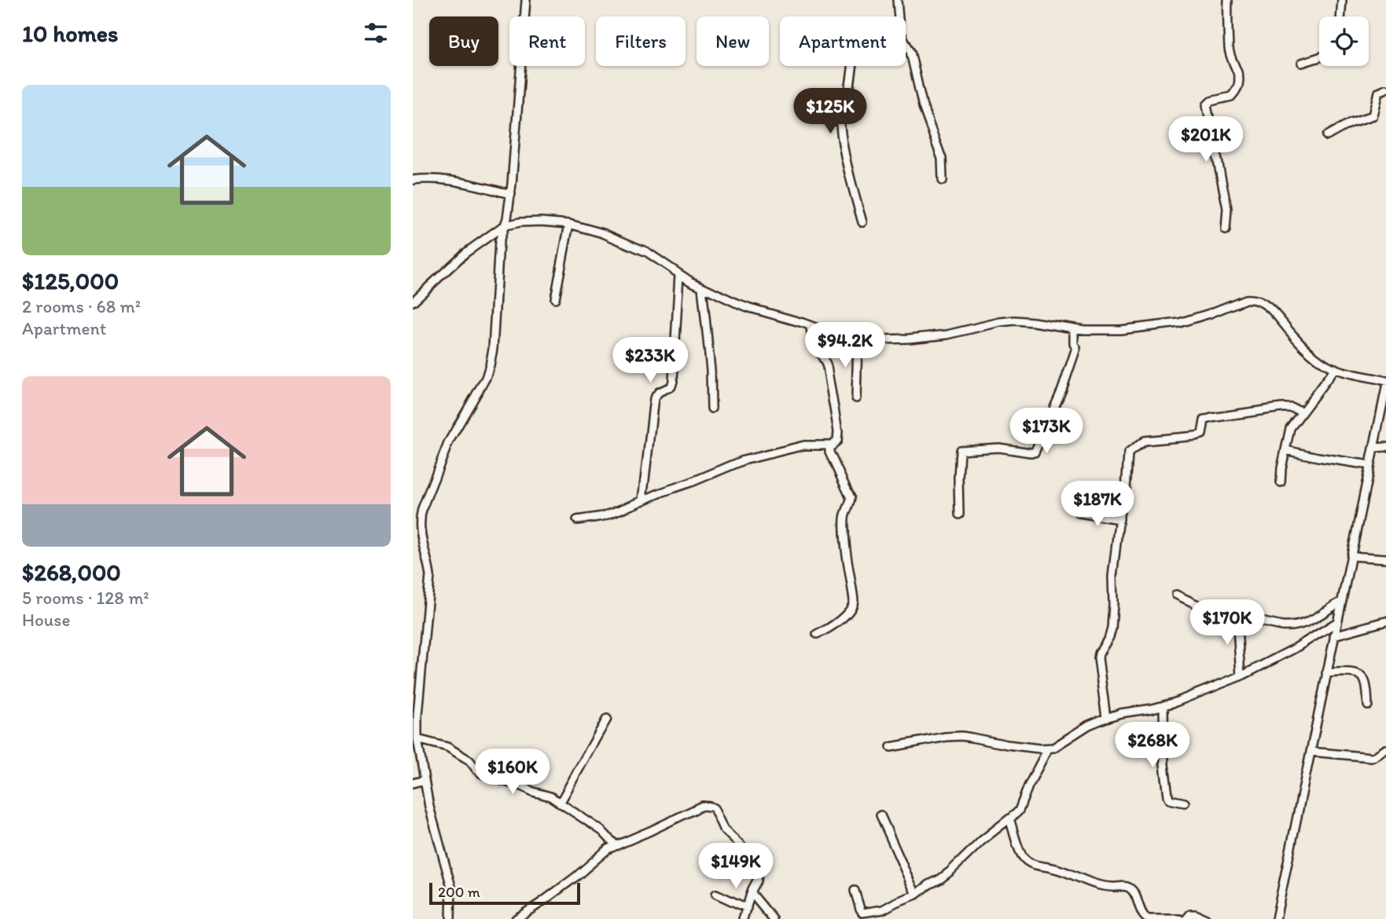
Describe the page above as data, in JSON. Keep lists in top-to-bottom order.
{
  "scale_bar": "200 m",
  "page": {
    "heading": "10 homes",
    "chip": [
      "Buy",
      "Rent",
      "Filters",
      "New",
      "Apartment"
    ],
    "list": [
      {
        "name": "$125,000",
        "note": "2 rooms · 68 m² · Apartment"
      },
      {
        "name": "$268,000",
        "note": "5 rooms · 128 m² · House"
      }
    ],
    "price": [
      "$125K",
      "$201K",
      "$94.2K",
      "$233K",
      "$173K",
      "$187K",
      "$170K",
      "$268K",
      "$160K",
      "$149K"
    ],
    "scale": "200 m"
  }
}
